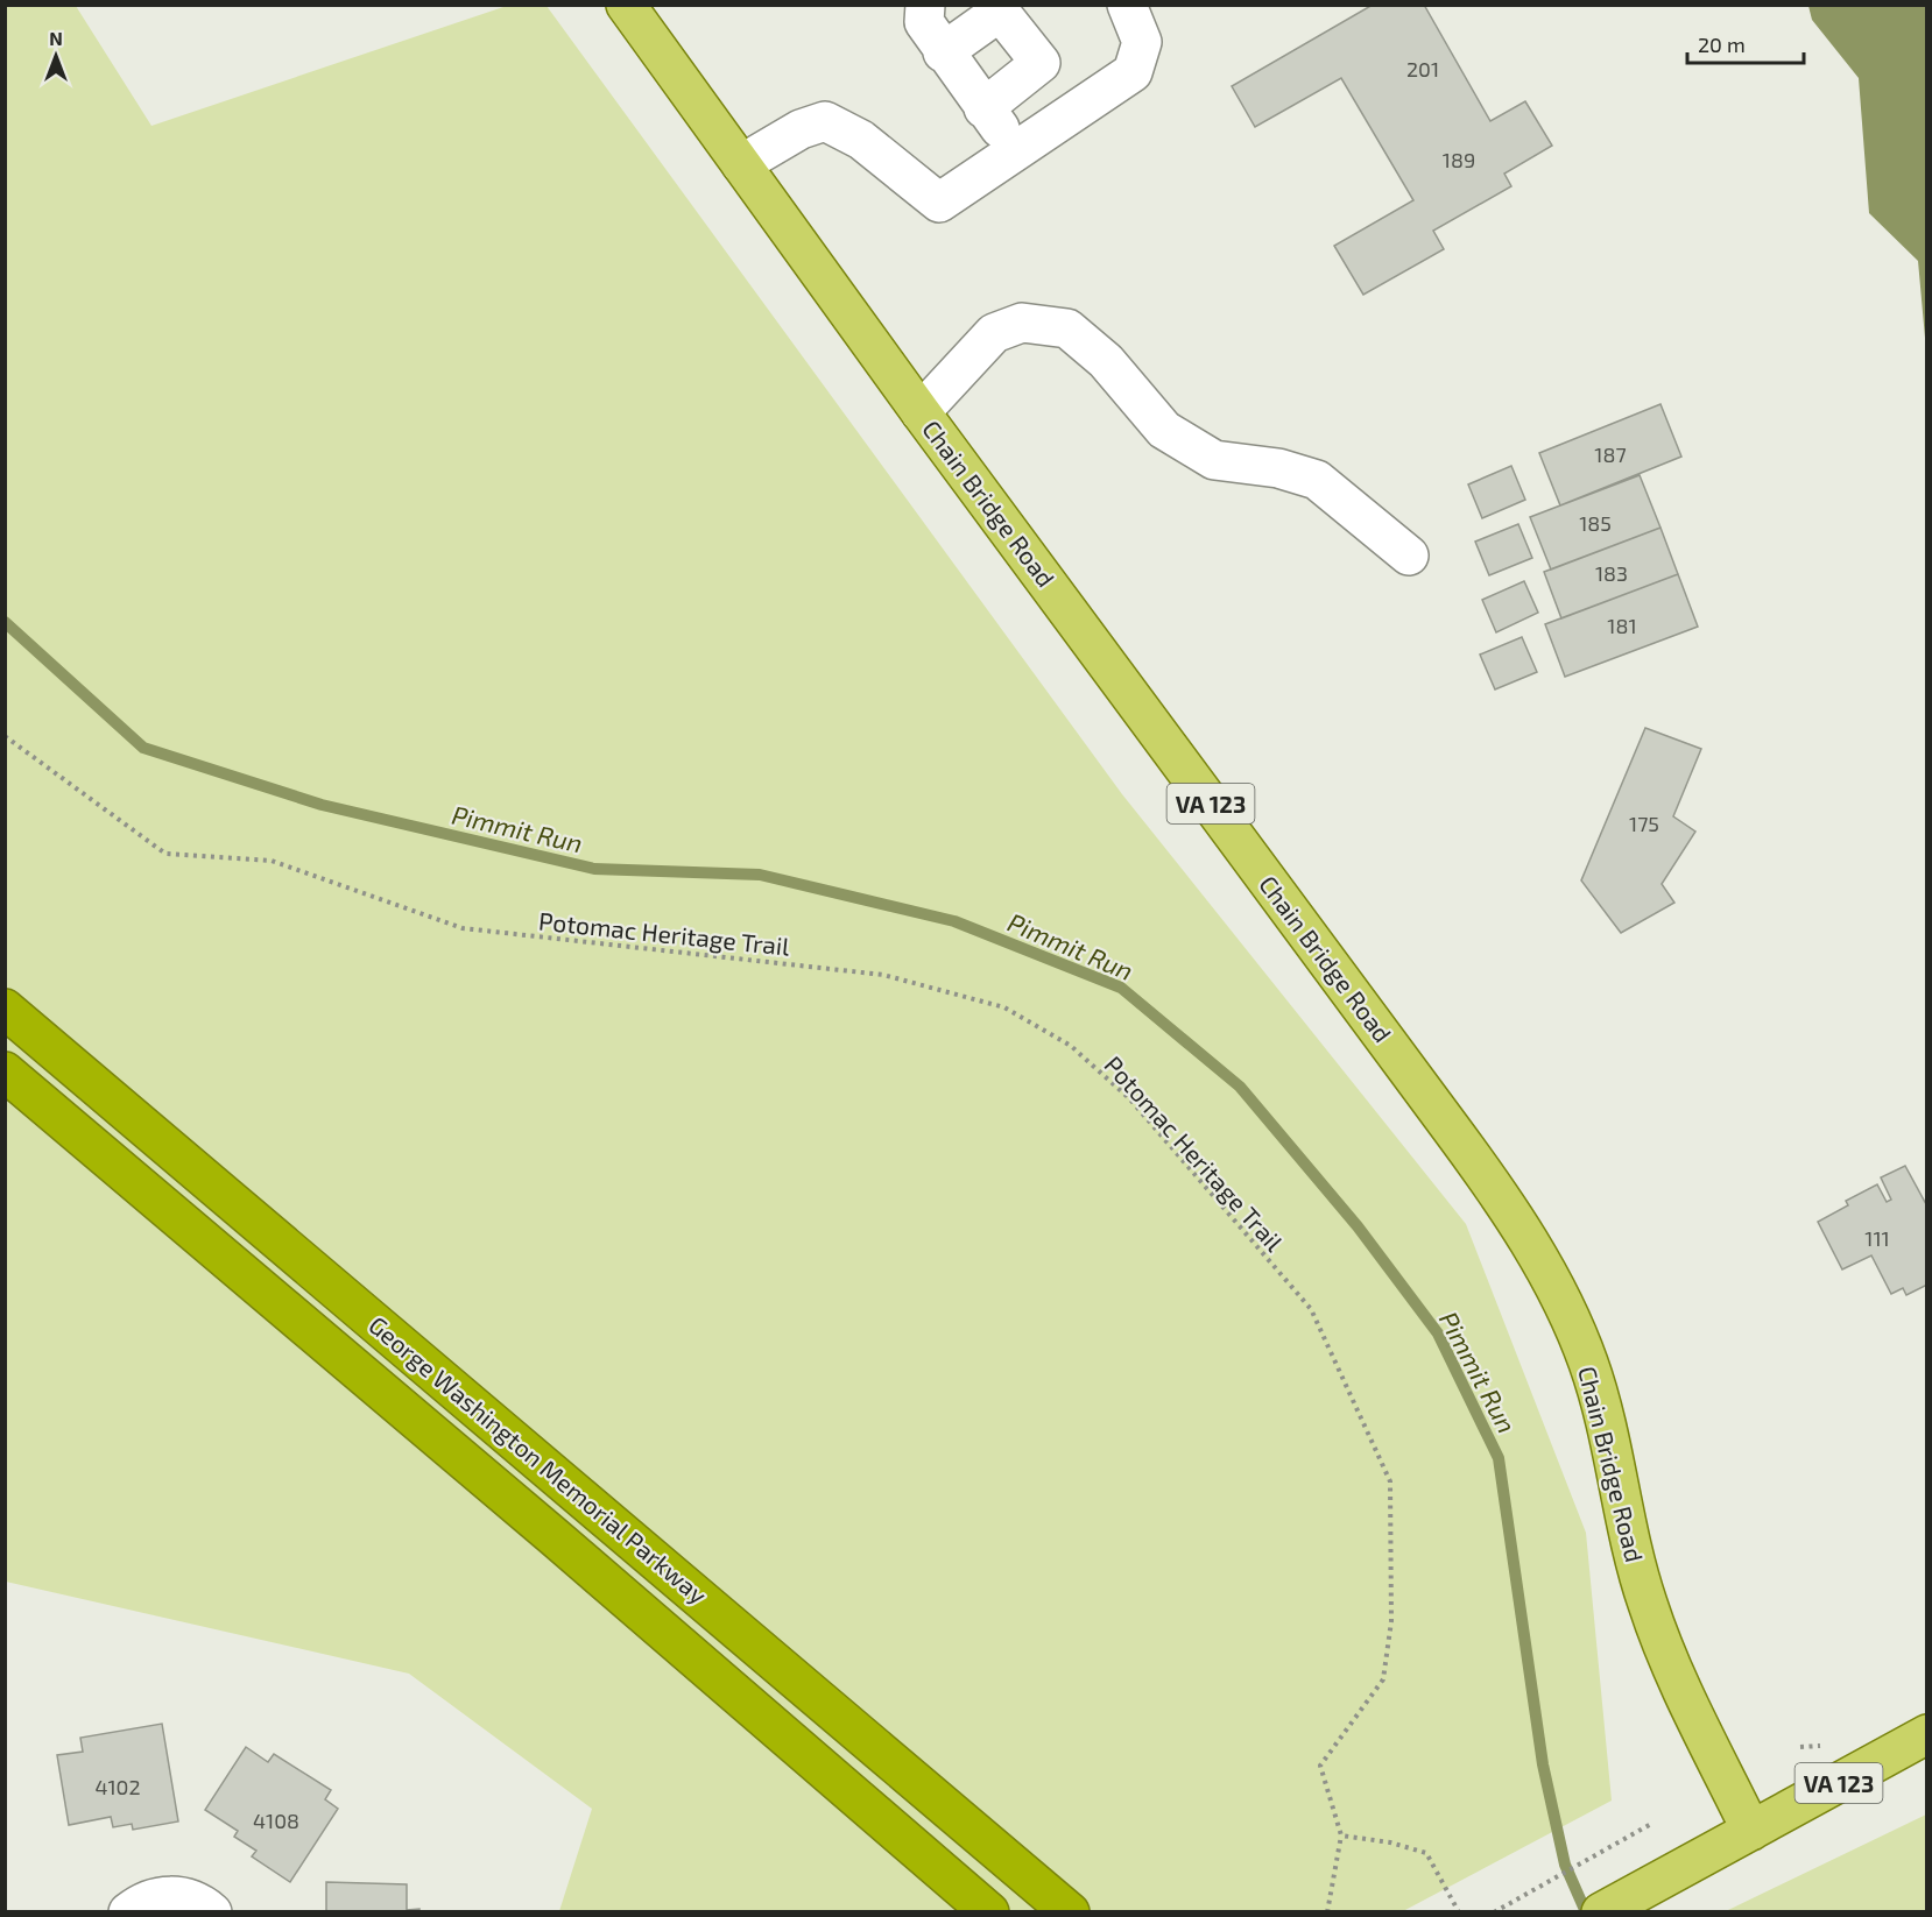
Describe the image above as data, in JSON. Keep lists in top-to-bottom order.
{
  "streets": {
    "highway": ["George Washington Memorial Parkway"],
    "main road": ["Chain Bridge Road", "VA 123"],
    "path": ["Potomac Heritage Trail"]
  },
  "crossings": [
    ["Chain Bridge Road", "VA 123"]
  ],
  "water": ["Pimmit Run"],
  "house_numbers": [
    "201",
    "189",
    "187",
    "185",
    "183",
    "181",
    "175",
    "111",
    "4102",
    "4108"
  ],
  "scale_bar": "20 m",
  "north": "top"
}
